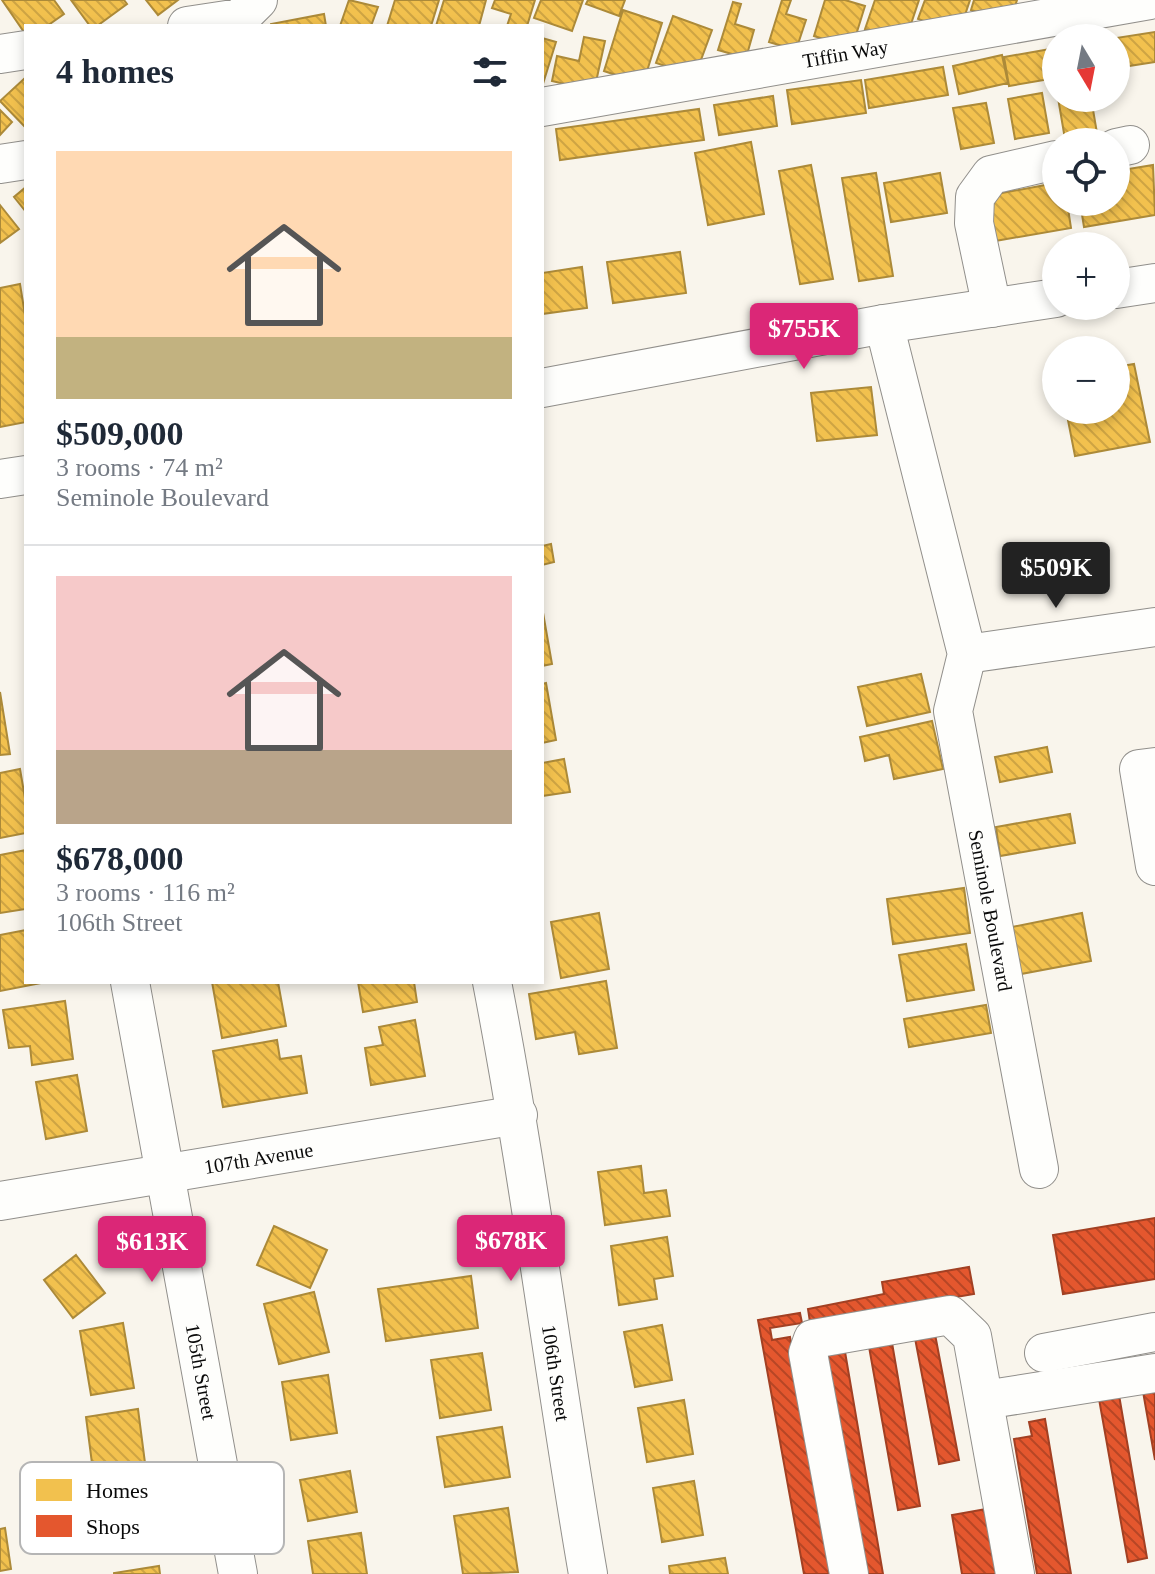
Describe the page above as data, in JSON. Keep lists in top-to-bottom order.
{
  "streets": {
    "street": [
      "Tiffin Way",
      "Seminole Boulevard",
      "107th Avenue",
      "105th Street",
      "106th Street"
    ]
  },
  "crossings": [
    ["107th Avenue", "105th Street"],
    ["107th Avenue", "106th Street"]
  ],
  "legend": ["Homes", "Shops"],
  "north": "bottom",
  "page": {
    "map_buttons": ["+", "−"],
    "heading": "4 homes",
    "list": [
      {
        "name": "$509,000",
        "note": "3 rooms · 74 m² · Seminole Boulevard"
      },
      {
        "name": "$678,000",
        "note": "3 rooms · 116 m² · 106th Street"
      }
    ],
    "price": [
      "$755K",
      "$509K",
      "$678K",
      "$613K"
    ]
  }
}
